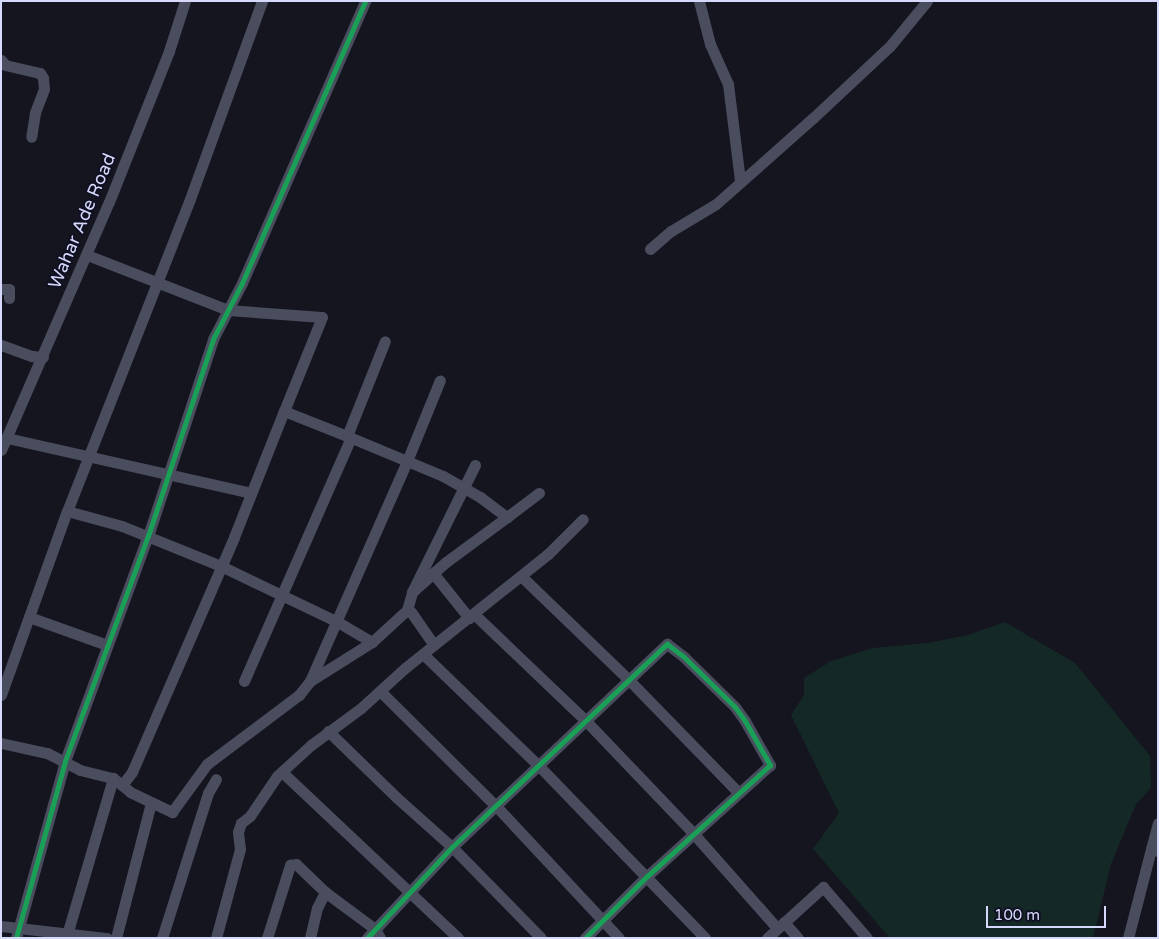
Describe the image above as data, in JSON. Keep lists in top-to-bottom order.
{
  "streets": {
    "street": ["Wahar Ade Road"]
  },
  "scale_bar": "100 m"
}
